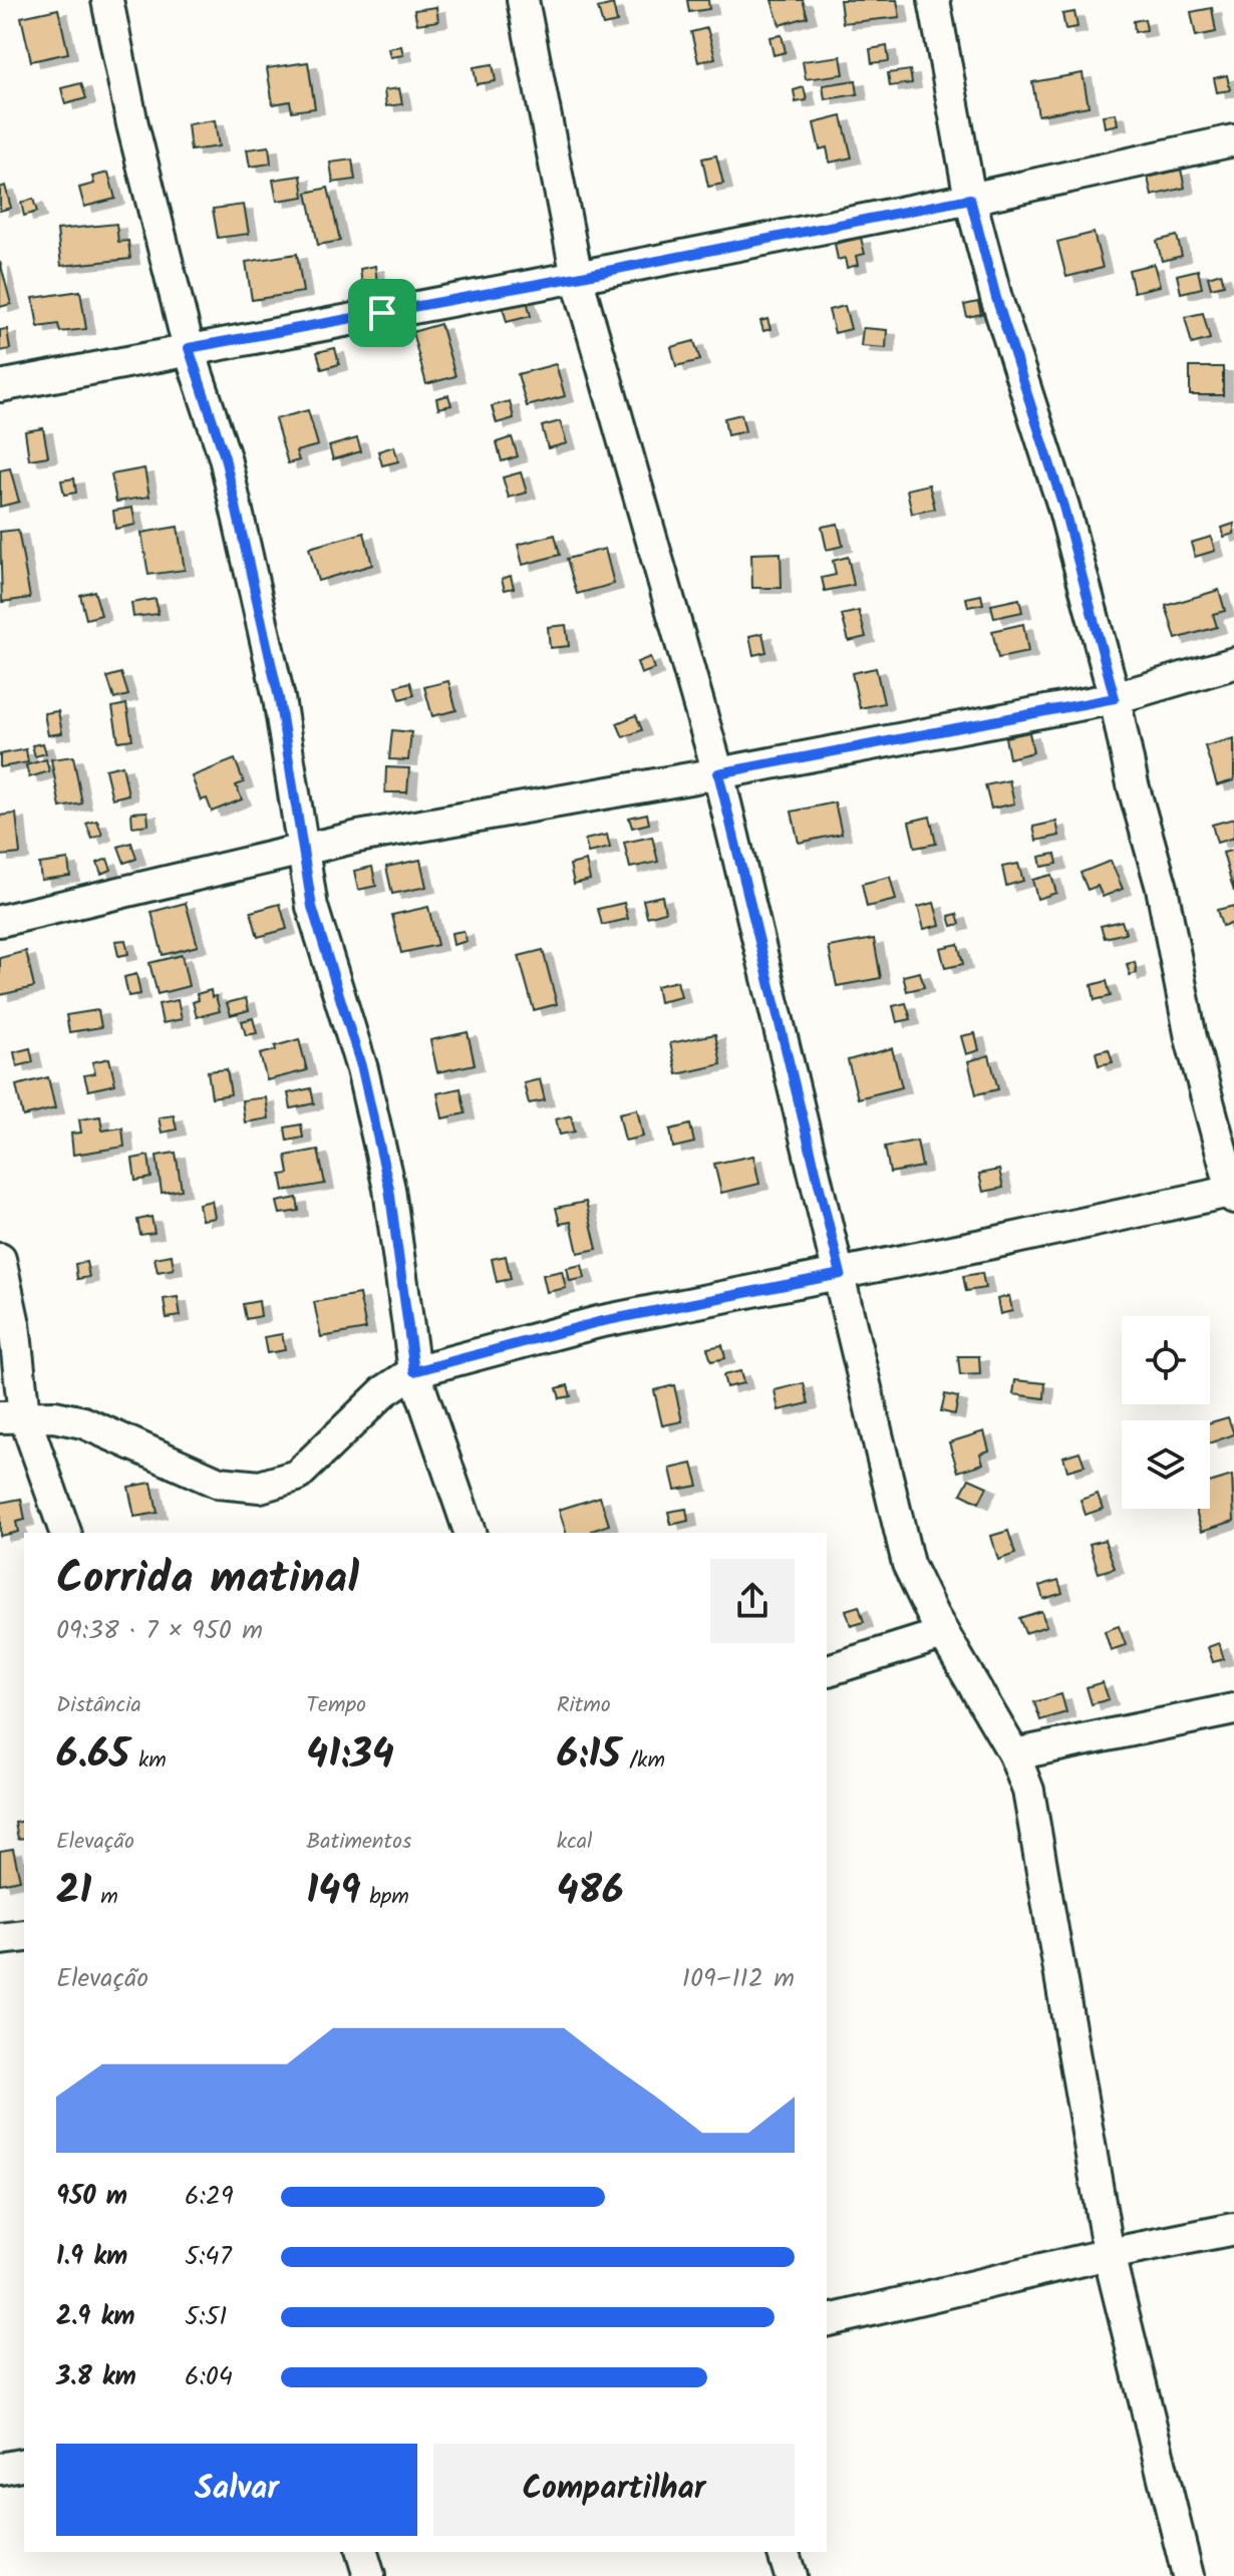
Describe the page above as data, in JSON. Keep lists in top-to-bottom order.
{
  "page": {
    "heading": ["Corrida matinal", "09:38 · 7 × 950 m"],
    "stats": [
      ["Distância", "6.65 km"],
      ["Tempo", "41:34"],
      ["Ritmo", "6:15 /km"],
      ["Elevação", "21 m"],
      ["Batimentos", "149 bpm"],
      ["kcal", "486"]
    ],
    "chart": ["Elevação", "109–112 m"],
    "list": [
      {
        "name": "950 m",
        "note": "6:29"
      },
      {
        "name": "1.9 km",
        "note": "5:47"
      },
      {
        "name": "2.9 km",
        "note": "5:51"
      },
      {
        "name": "3.8 km",
        "note": "6:04"
      }
    ],
    "buttons": ["Salvar", "Compartilhar"]
  }
}
